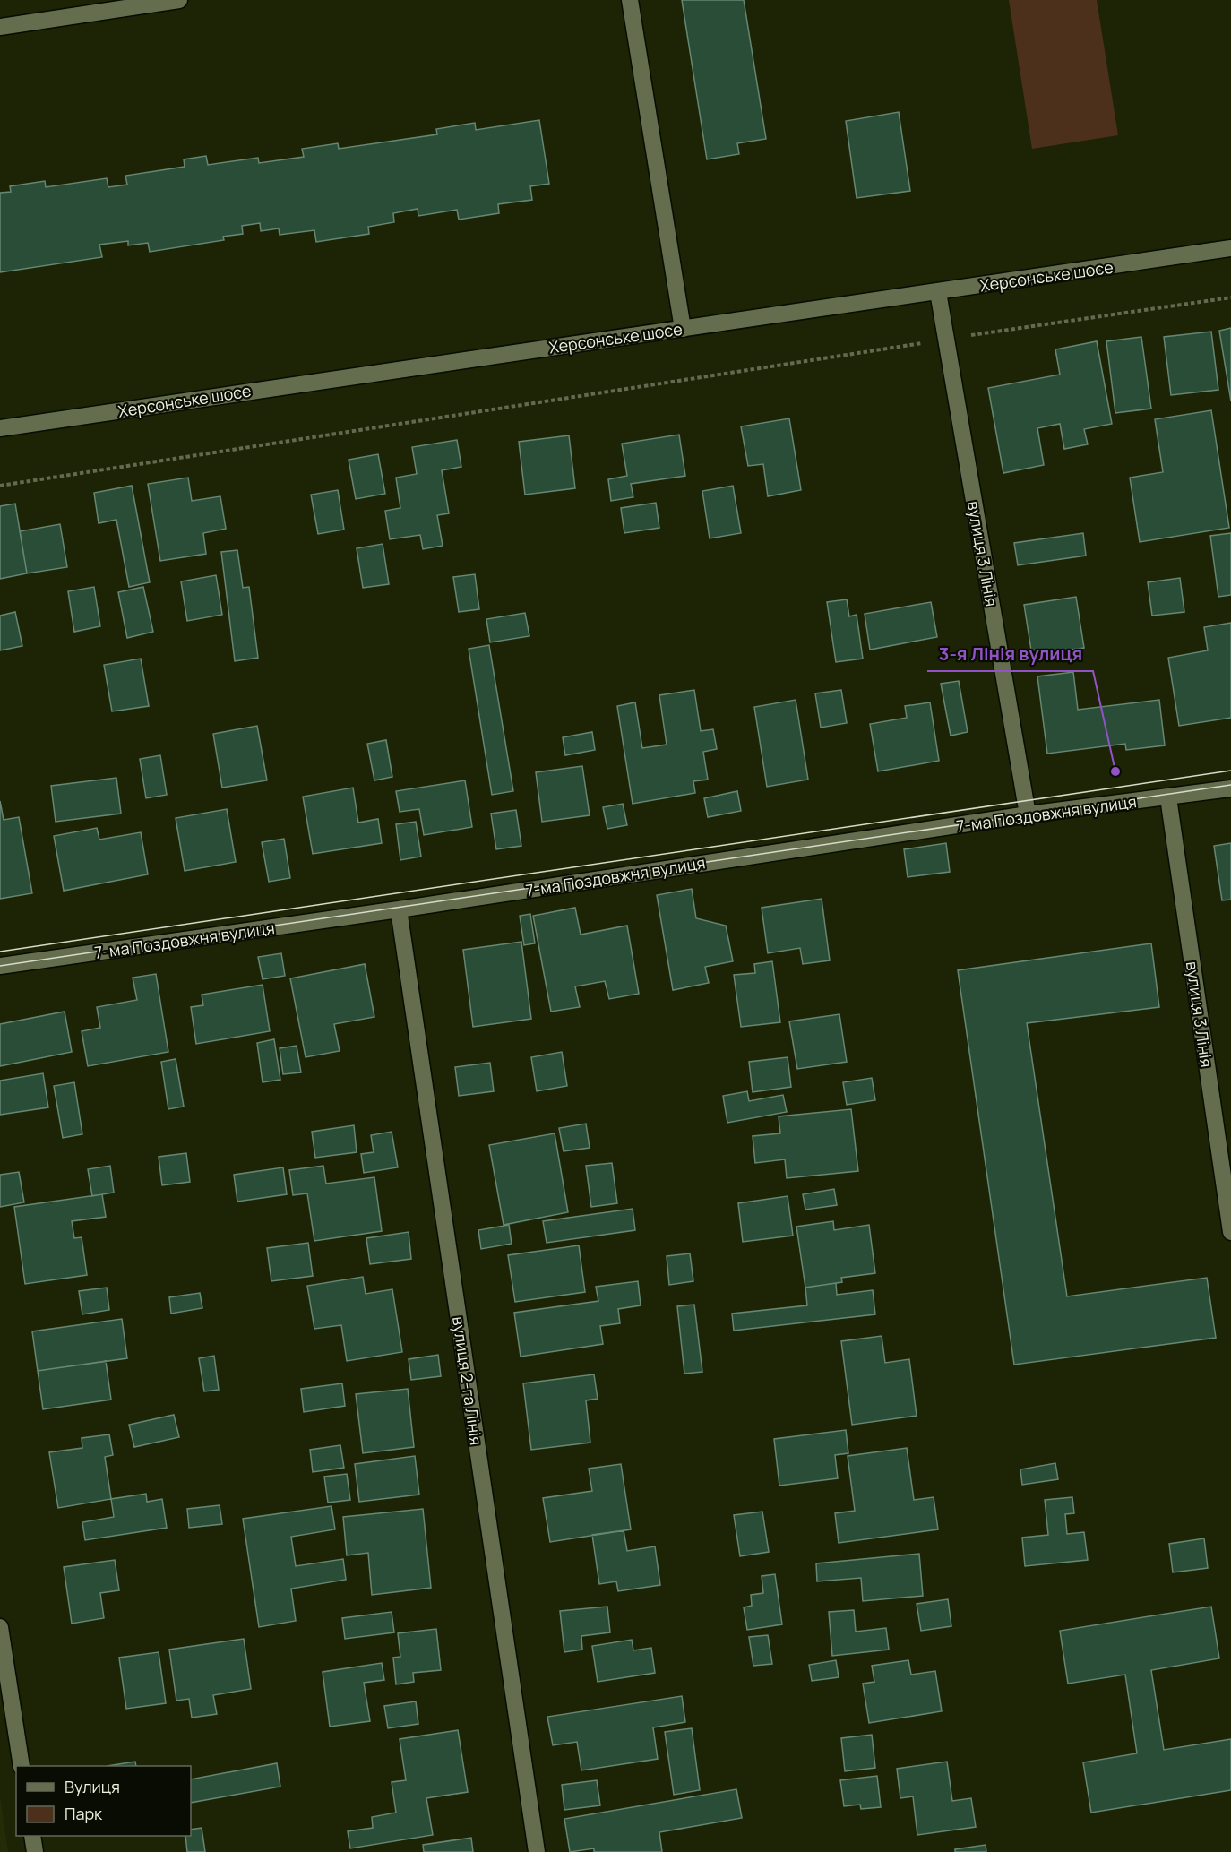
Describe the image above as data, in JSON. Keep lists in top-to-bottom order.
{
  "streets": {
    "street": [
      "Херсонське шосе",
      "вулиця 3 Лінія",
      "7-ма Поздовжня вулиця",
      "вулиця 2-га Лінія"
    ]
  },
  "crossings": [
    ["Херсонське шосе", "вулиця 3 Лінія"],
    ["вулиця 3 Лінія", "7-ма Поздовжня вулиця"],
    ["7-ма Поздовжня вулиця", "вулиця 2-га Лінія"]
  ],
  "places": ["3-я Лінія вулиця"],
  "legend": ["Вулиця", "Парк"]
}
